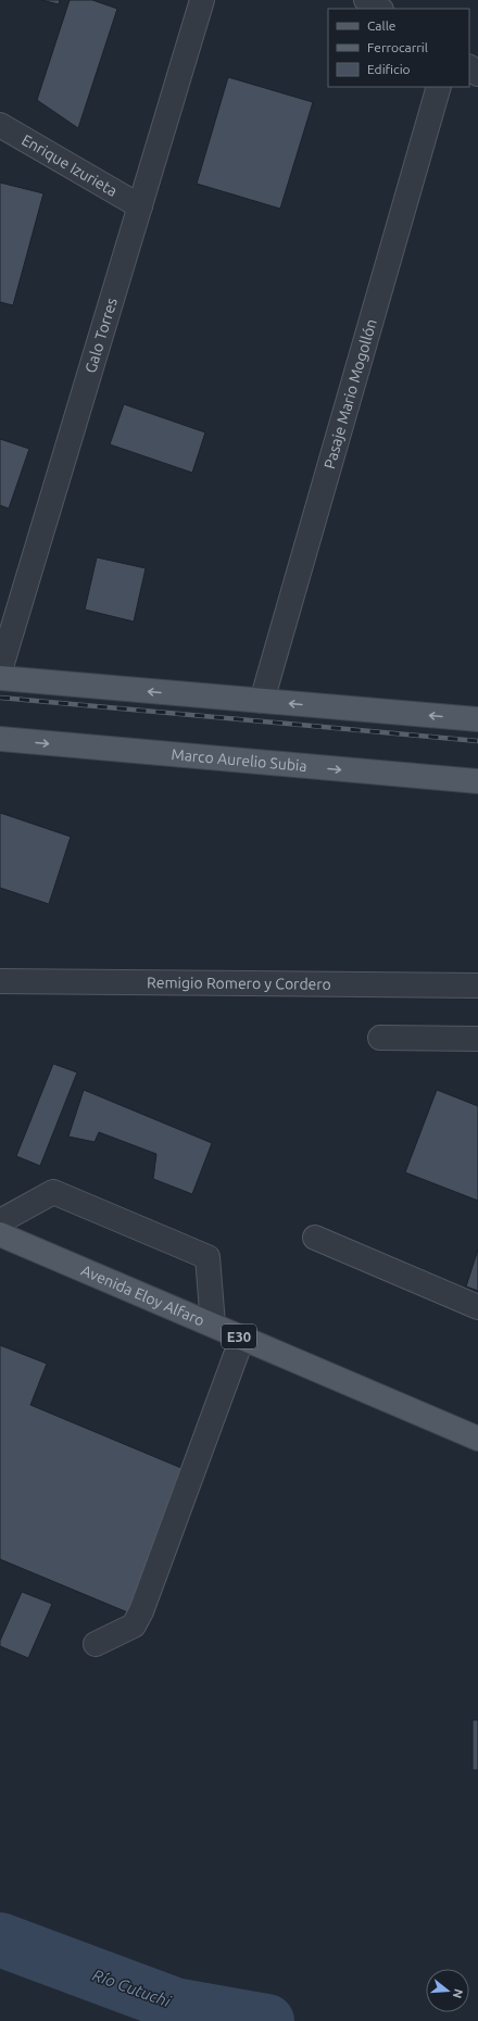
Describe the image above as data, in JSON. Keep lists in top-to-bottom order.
{
  "streets": {
    "main road": ["Marco Aurelio Subia", "Avenida Eloy Alfaro", "E30"],
    "street": [
      "Enrique Izurieta",
      "Galo Torres",
      "Pasaje Mario Mogollón",
      "Remigio Romero y Cordero"
    ]
  },
  "crossings": [
    ["Enrique Izurieta", "Galo Torres"]
  ],
  "water": ["Río Cutuchi"],
  "legend": ["Calle", "Ferrocarril", "Edificio"],
  "north": "right"
}
